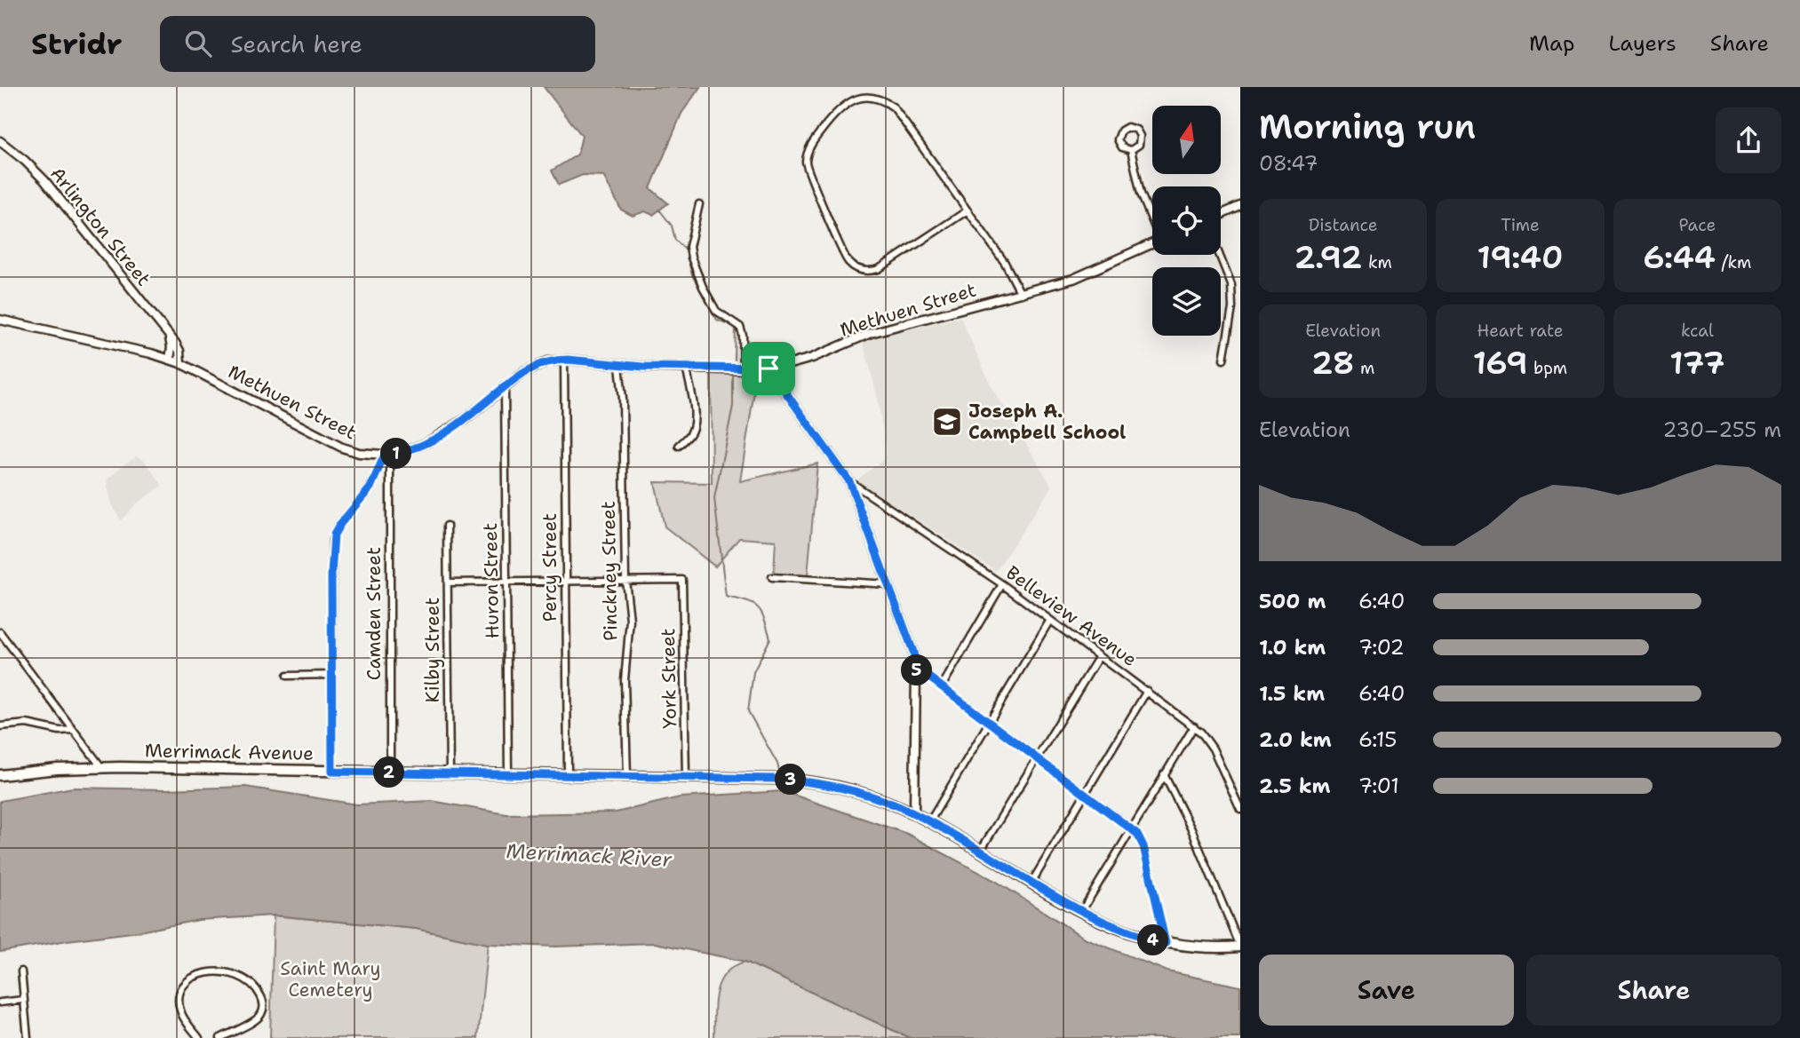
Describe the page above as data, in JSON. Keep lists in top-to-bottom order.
{
  "streets": {
    "main road": ["Merrimack Avenue"],
    "street": [
      "Arlington Street",
      "Methuen Street",
      "Percy Street",
      "Pinckney Street",
      "Huron Street",
      "Camden Street",
      "Belleview Avenue",
      "Kilby Street",
      "York Street"
    ]
  },
  "crossings": [
    ["Arlington Street", "Methuen Street"],
    ["Methuen Street", "Percy Street"],
    ["Methuen Street", "Pinckney Street"],
    ["Methuen Street", "Huron Street"],
    ["Methuen Street", "Camden Street"],
    ["Percy Street", "Merrimack Avenue"],
    ["Pinckney Street", "York Street"],
    ["Pinckney Street", "Merrimack Avenue"],
    ["Huron Street", "Merrimack Avenue"],
    ["Camden Street", "Merrimack Avenue"],
    ["Kilby Street", "Merrimack Avenue"],
    ["York Street", "Merrimack Avenue"]
  ],
  "water": ["Merrimack River"],
  "parks": ["Saint Mary Cemetery"],
  "places": {
    "school or university": ["Joseph A. Campbell School"]
  },
  "north": "top",
  "page": {
    "header": "Stridr",
    "search": "Search here",
    "nav": ["Map", "Layers", "Share"],
    "heading": ["Morning run", "08:47"],
    "stats": [
      ["Distance", "2.92 km"],
      ["Time", "19:40"],
      ["Pace", "6:44 /km"],
      ["Elevation", "28 m"],
      ["Heart rate", "169 bpm"],
      ["kcal", "177"]
    ],
    "chart": ["Elevation", "230–255 m"],
    "pins": [
      "1",
      "5",
      "2",
      "3",
      "4"
    ],
    "list": [
      {
        "name": "500 m",
        "note": "6:40"
      },
      {
        "name": "1.0 km",
        "note": "7:02"
      },
      {
        "name": "1.5 km",
        "note": "6:40"
      },
      {
        "name": "2.0 km",
        "note": "6:15"
      },
      {
        "name": "2.5 km",
        "note": "7:01"
      }
    ],
    "buttons": ["Save", "Share"]
  }
}
